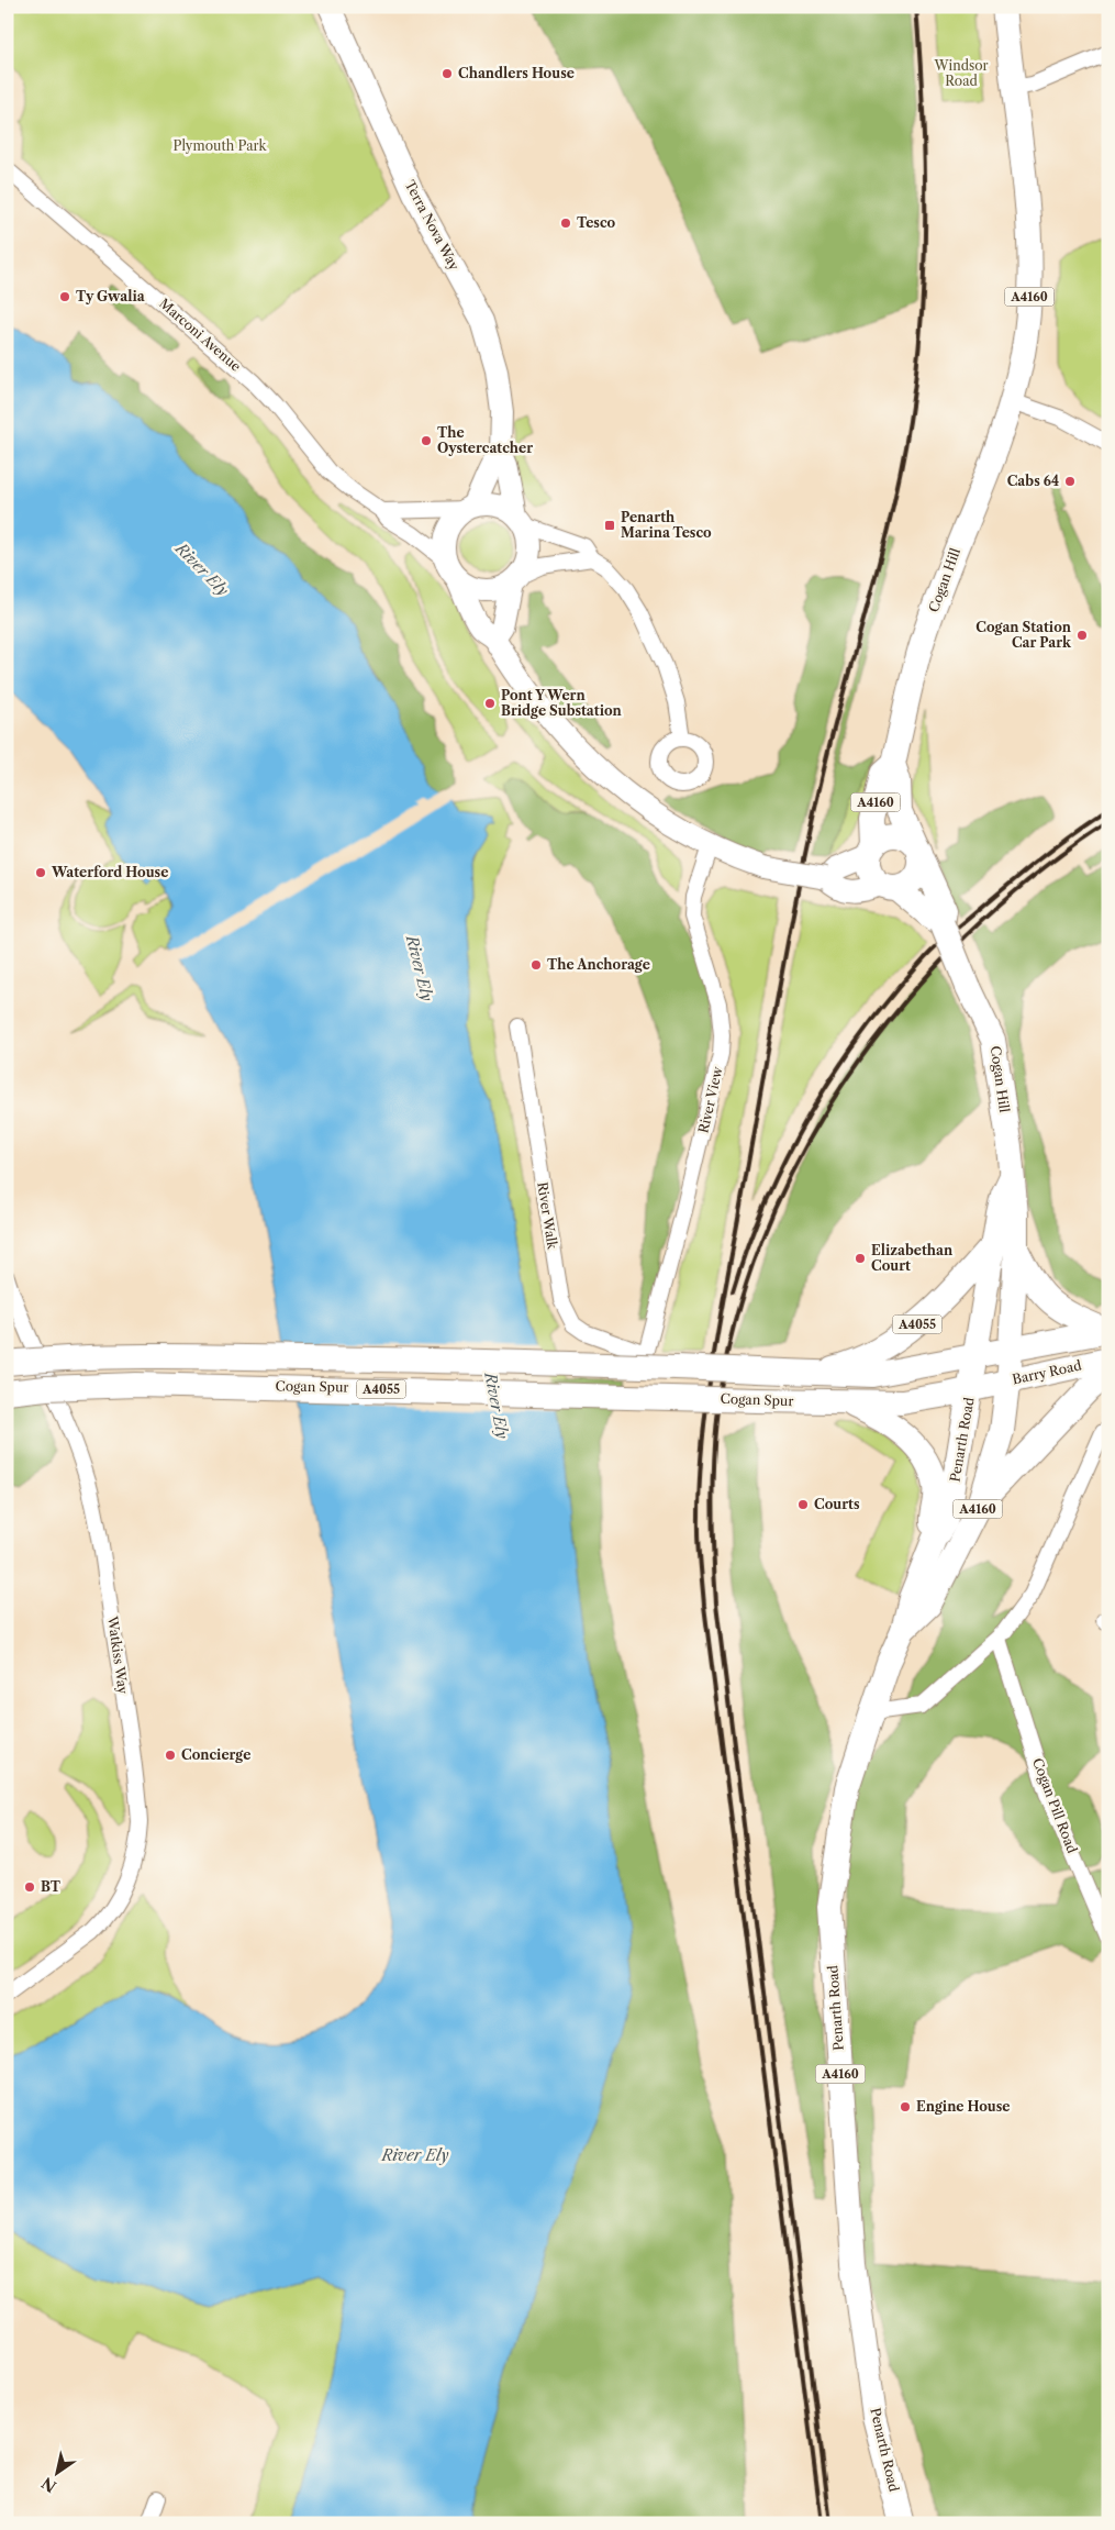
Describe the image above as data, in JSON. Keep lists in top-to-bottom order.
{
  "streets": {
    "main road": [
      "A4160",
      "Cogan Hill",
      "A4055",
      "Barry Road",
      "Cogan Spur",
      "Penarth Road"
    ],
    "street": [
      "Terra Nova Way",
      "Marconi Avenue",
      "River View",
      "River Walk",
      "Watkiss Way",
      "Cogan Pill Road"
    ]
  },
  "crossings": [
    ["Terra Nova Way", "Marconi Avenue"],
    ["A4160", "Cogan Hill"],
    ["Cogan Hill", "A4055"],
    ["Cogan Hill", "Barry Road"],
    ["Cogan Hill", "Penarth Road"],
    ["River View", "River Walk"],
    ["A4055", "Barry Road"],
    ["A4055", "Cogan Spur"],
    ["A4055", "Penarth Road"],
    ["Barry Road", "Penarth Road"]
  ],
  "water": ["River Ely"],
  "parks": ["Windsor Road", "Plymouth Park"],
  "places": {
    "other": [
      "Chandlers House",
      "Tesco",
      "Ty Gwalia",
      "The Oystercatcher",
      "Cabs 64",
      "Cogan Station Car Park",
      "Pont Y Wern Bridge Substation",
      "Waterford House",
      "The Anchorage",
      "Elizabethan Court",
      "Courts",
      "Concierge",
      "BT",
      "Engine House"
    ],
    "transit": ["Penarth Marina Tesco"]
  },
  "north": "bottom left"
}
